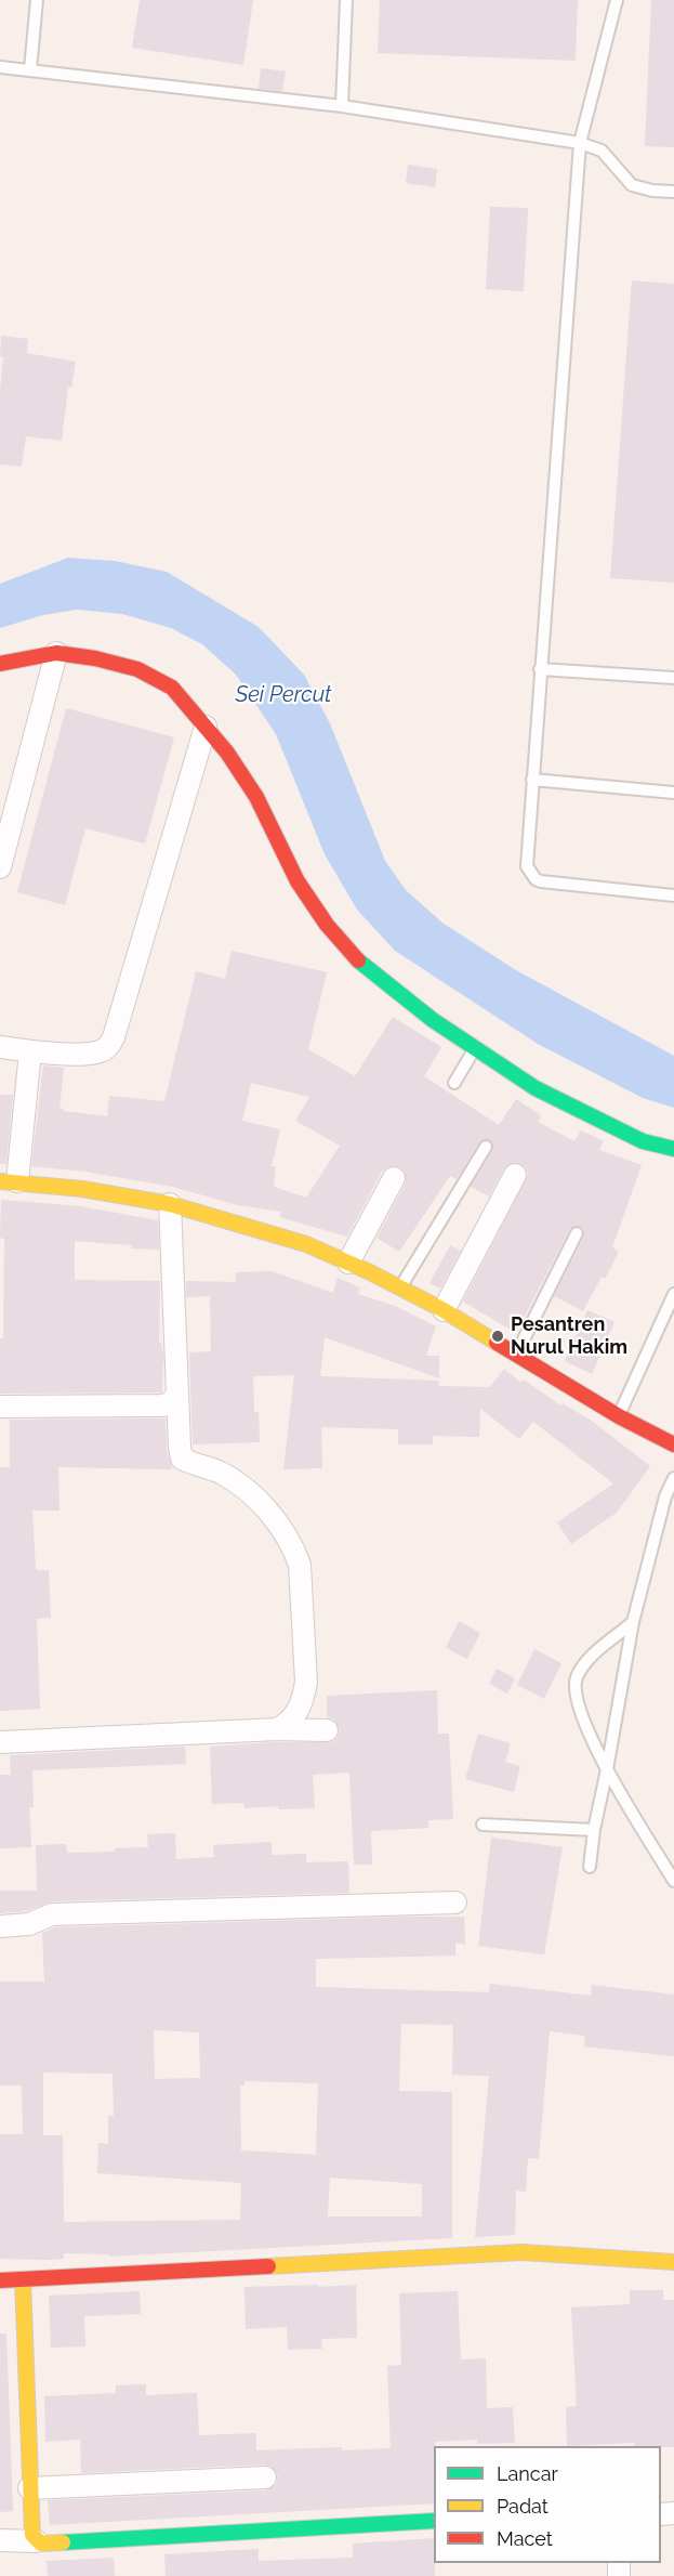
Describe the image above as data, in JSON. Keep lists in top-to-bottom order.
{
  "water": ["Sei Percut"],
  "places": ["Pesantren Nurul Hakim"],
  "legend": ["Lancar", "Padat", "Macet"]
}
